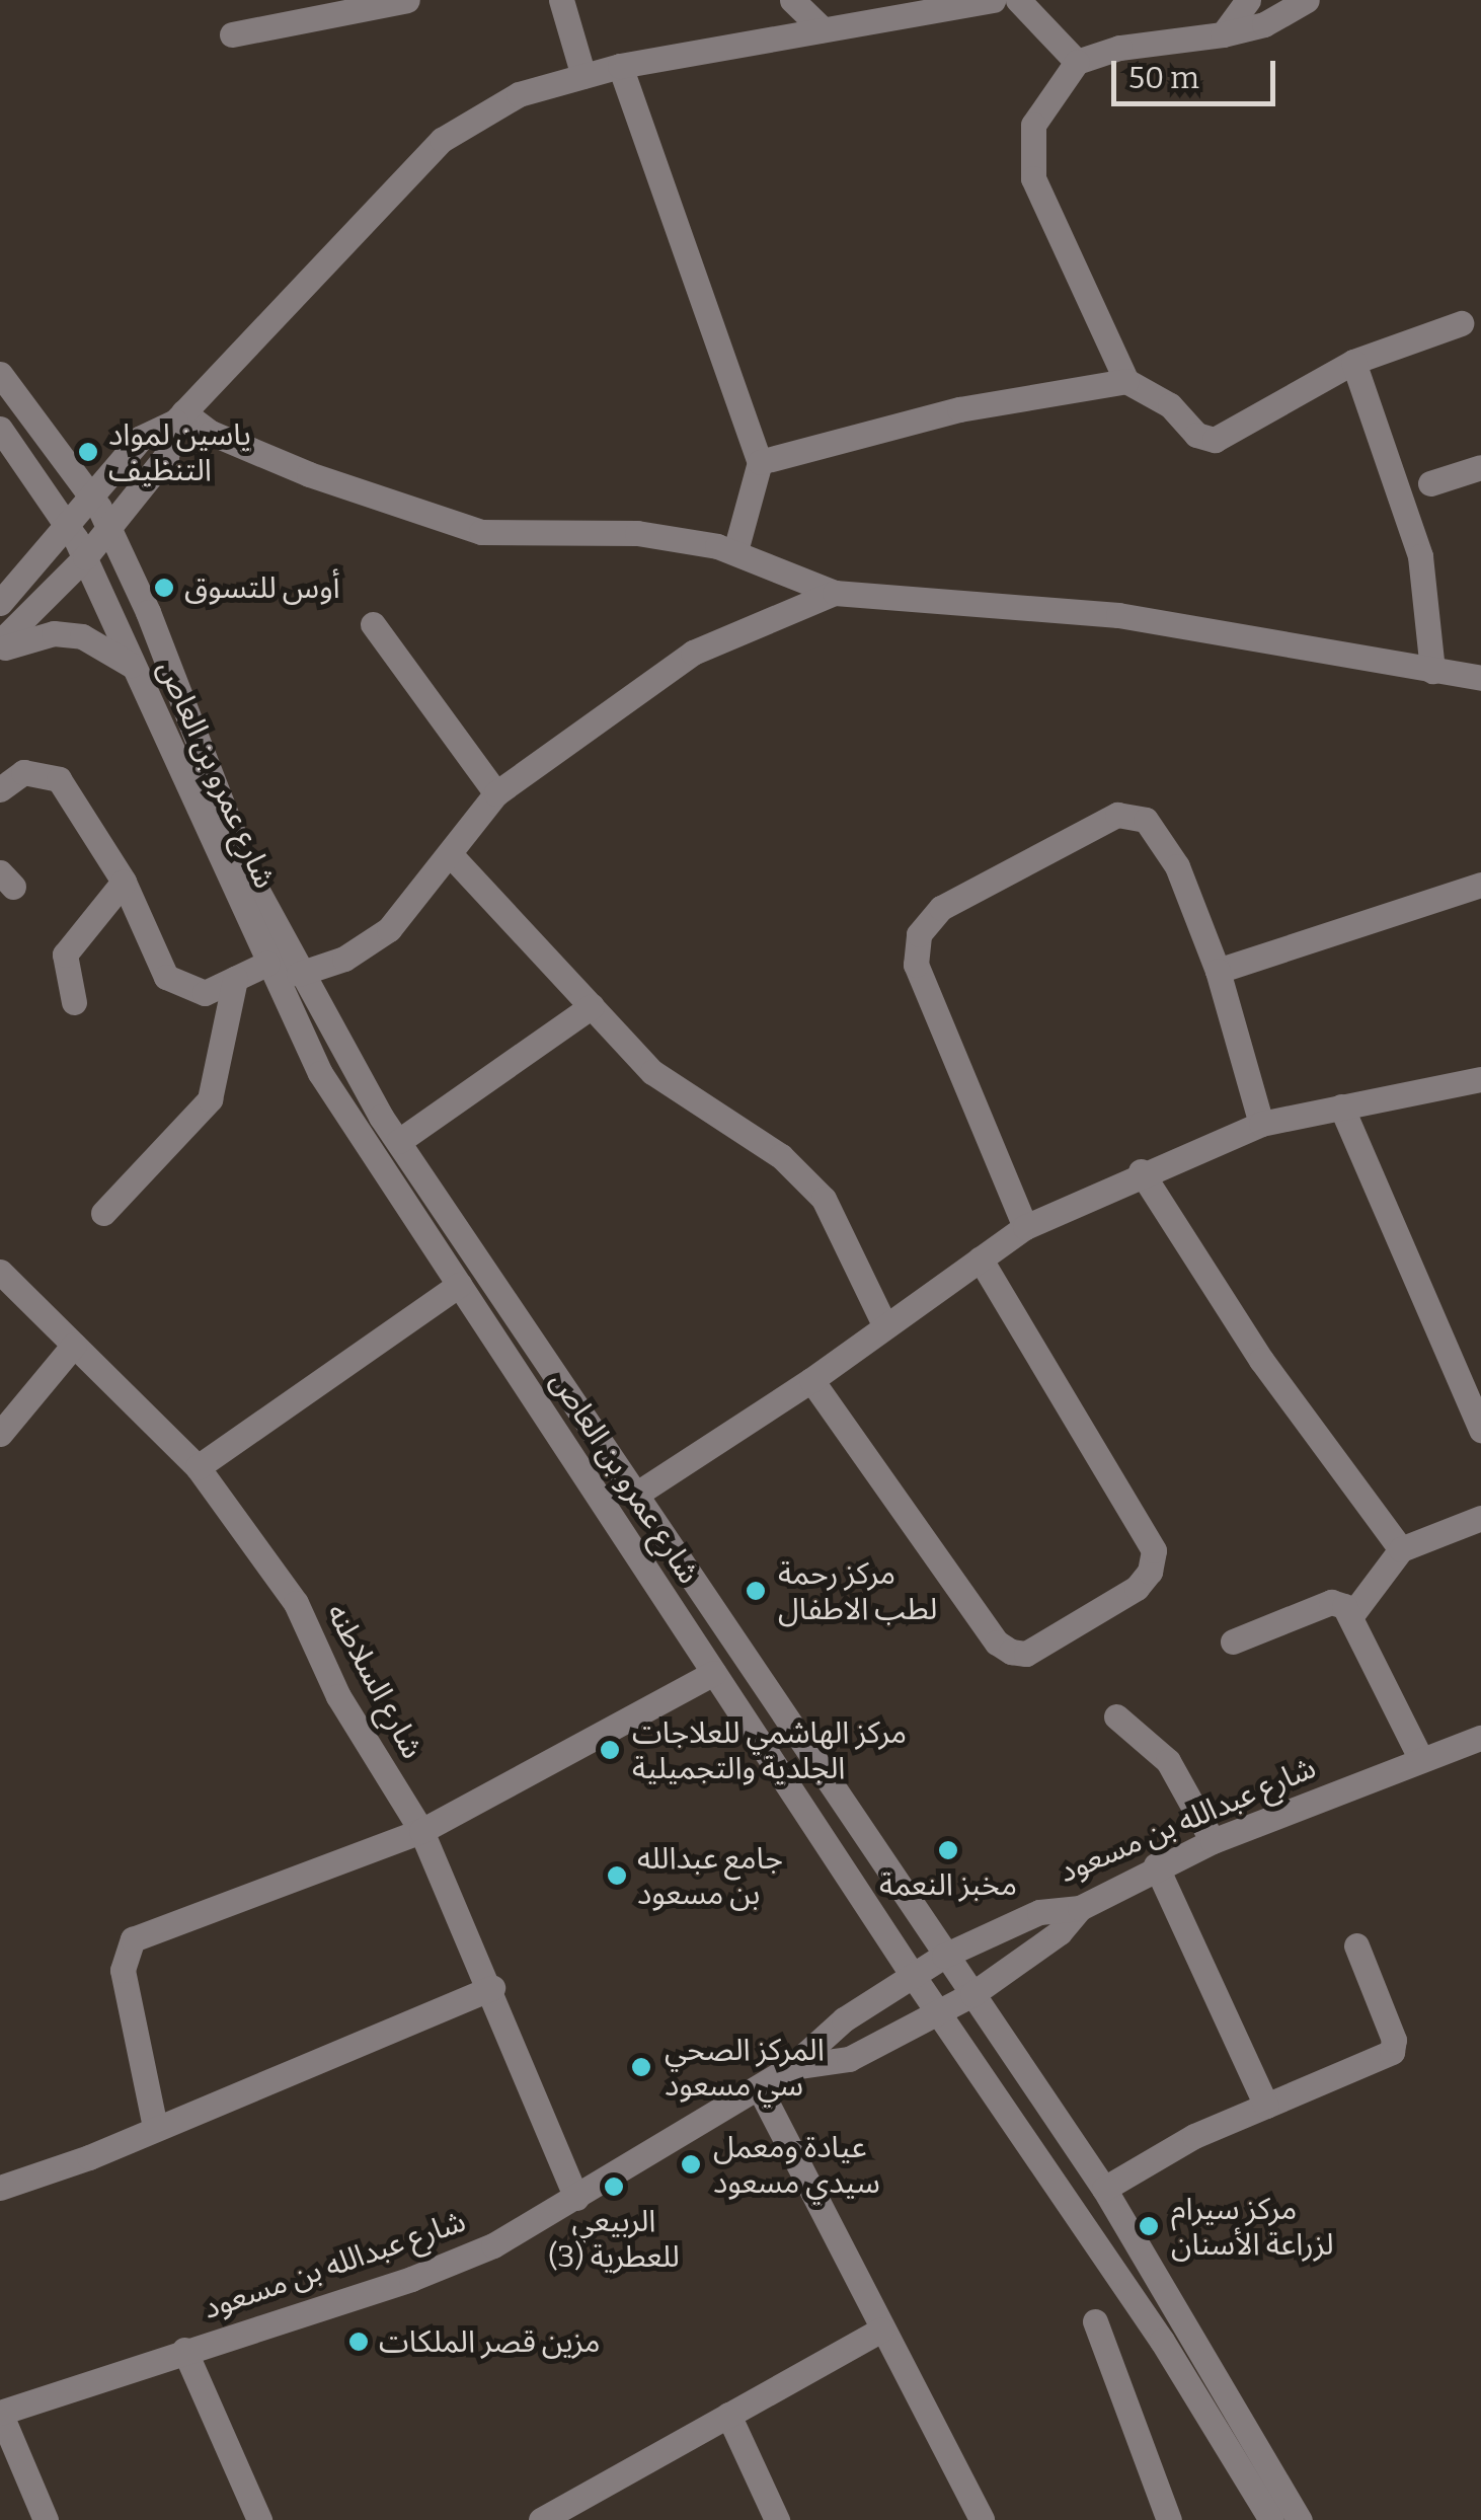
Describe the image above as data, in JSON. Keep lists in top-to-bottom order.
{
  "streets": {
    "street": ["شارع عمرو بن العاص", "شارع السلاطنه", "شارع عبدالله بن مسعود"]
  },
  "crossings": [
    ["شارع عمرو بن العاص", "شارع عبدالله بن مسعود"],
    ["شارع السلاطنه", "شارع عبدالله بن مسعود"]
  ],
  "places": [
    "ياسين لمواد التنظيف",
    "أوس للتسوق",
    "مركز رحمة لطب الاطفال",
    "مركز الهاشمي للعلاجات الجلدية والتجميلية",
    "مخبز النعمة",
    "جامع عبدالله بن مسعود",
    "المركز الصحي سي مسعود",
    "عيادة ومعمل سيدي مسعود",
    "الربيعي (3) للعطرية",
    "مركز سيرام لزراعة الأسنان",
    "مزين قصر الملكات"
  ],
  "scale_bar": "50 m"
}
